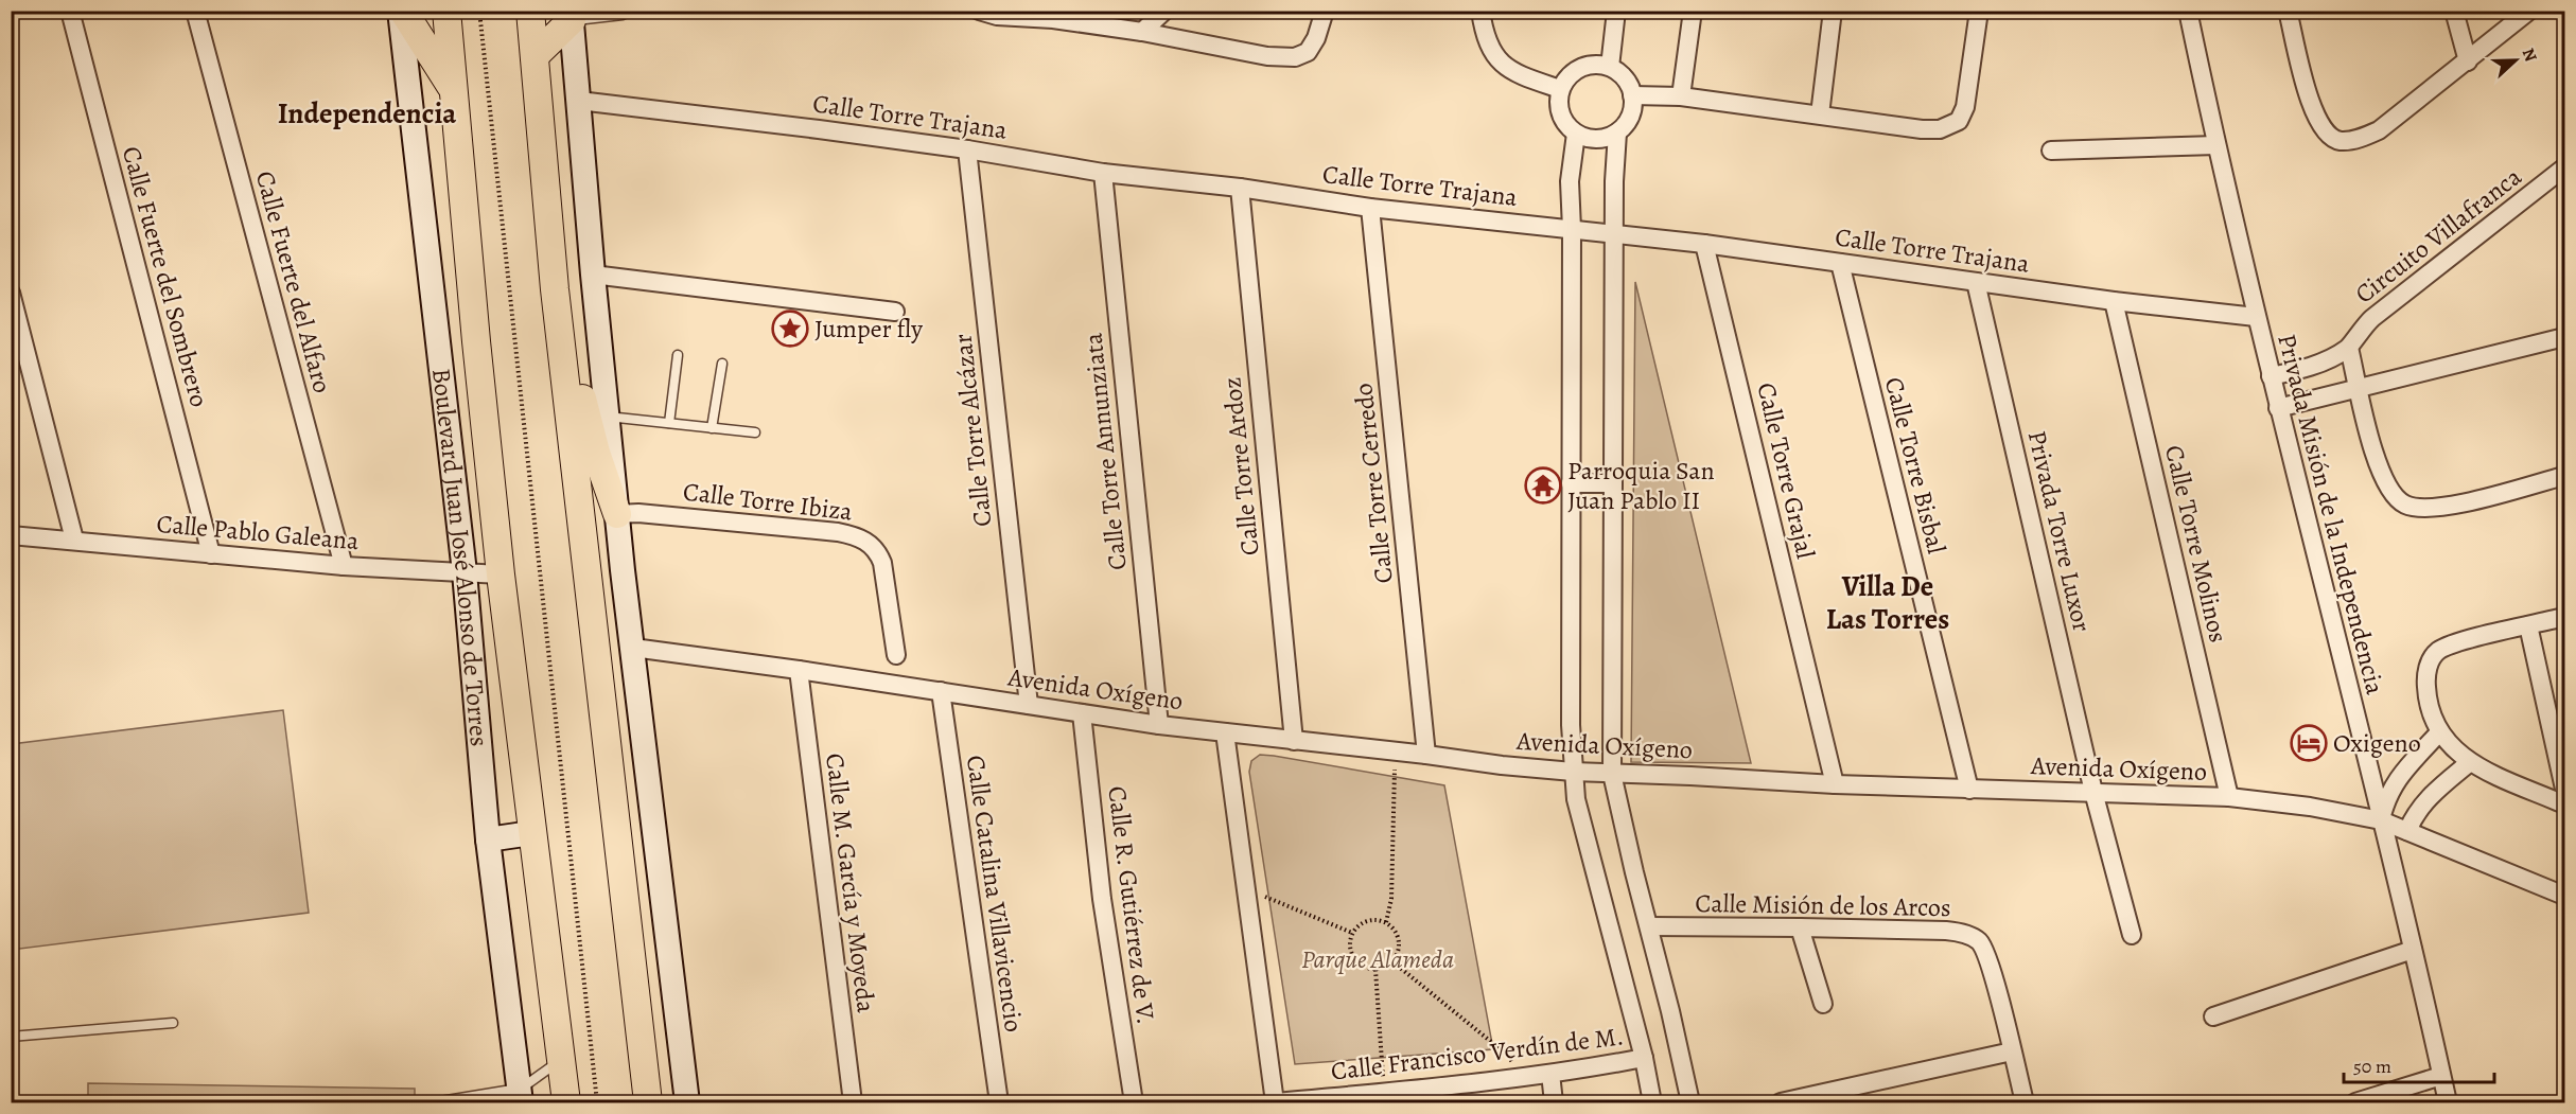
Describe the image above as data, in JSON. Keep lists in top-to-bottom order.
{
  "streets": {
    "main road": ["Boulevard Juan José Alonso de Torres"],
    "street": [
      "Calle Torre Trajana",
      "Circuito Villafranca",
      "Calle Fuerte del Sombrero",
      "Calle Fuerte del Alfaro",
      "Calle Torre Alcázar",
      "Calle Torre Annunziata",
      "Calle Torre Bisbal",
      "Calle Torre Ardoz",
      "Calle Torre Grajal",
      "Calle Torre Cerredo",
      "Calle Torre Ibiza",
      "Privada Misión de la Independencia",
      "Privada Torre Luxor",
      "Calle Pablo Galeana",
      "Calle Torre Molinos",
      "Avenida Oxígeno",
      "Calle M. García y Moyeda",
      "Calle Catalina Villavicencio",
      "Calle R. Gutiérrez de V.",
      "Calle Misión de los Arcos",
      "Calle Francisco Verdín de M."
    ]
  },
  "crossings": [
    ["Calle Torre Trajana", "Calle Torre Alcázar"],
    ["Calle Torre Trajana", "Calle Torre Annunziata"],
    ["Calle Torre Trajana", "Calle Torre Bisbal"],
    ["Calle Torre Trajana", "Calle Torre Ardoz"],
    ["Calle Torre Trajana", "Calle Torre Grajal"],
    ["Calle Torre Trajana", "Calle Torre Cerredo"],
    ["Calle Torre Trajana", "Privada Misión de la Independencia"],
    ["Calle Torre Trajana", "Privada Torre Luxor"],
    ["Calle Torre Trajana", "Calle Torre Molinos"],
    ["Circuito Villafranca", "Privada Misión de la Independencia"],
    ["Calle Fuerte del Sombrero", "Calle Pablo Galeana"],
    ["Calle Fuerte del Alfaro", "Calle Pablo Galeana"],
    ["Calle Torre Alcázar", "Avenida Oxígeno"],
    ["Calle Torre Annunziata", "Avenida Oxígeno"],
    ["Calle Torre Bisbal", "Avenida Oxígeno"],
    ["Calle Torre Ardoz", "Avenida Oxígeno"],
    ["Calle Torre Grajal", "Avenida Oxígeno"],
    ["Calle Torre Cerredo", "Avenida Oxígeno"],
    ["Privada Misión de la Independencia", "Avenida Oxígeno"],
    ["Privada Torre Luxor", "Avenida Oxígeno"],
    ["Calle Pablo Galeana", "Boulevard Juan José Alonso de Torres"],
    ["Calle Torre Molinos", "Avenida Oxígeno"],
    ["Avenida Oxígeno", "Calle M. García y Moyeda"],
    ["Avenida Oxígeno", "Calle Catalina Villavicencio"],
    ["Avenida Oxígeno", "Calle R. Gutiérrez de V."]
  ],
  "districts": ["Independencia", "Villa De Las Torres"],
  "parks": ["Parque Alameda"],
  "places": {
    "place": ["Jumper fly"],
    "temple": ["Parroquia San Juan Pablo II"],
    "hotel": ["Oxigeno"]
  },
  "scale_bar": "50 m",
  "north": "right"
}
